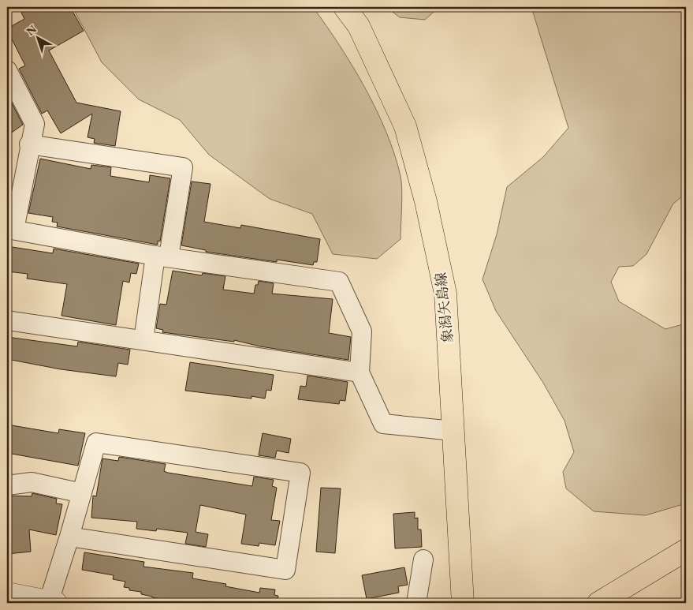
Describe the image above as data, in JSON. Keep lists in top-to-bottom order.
{
  "streets": {
    "main road": ["象潟矢島線"]
  },
  "north": "top left"
}
